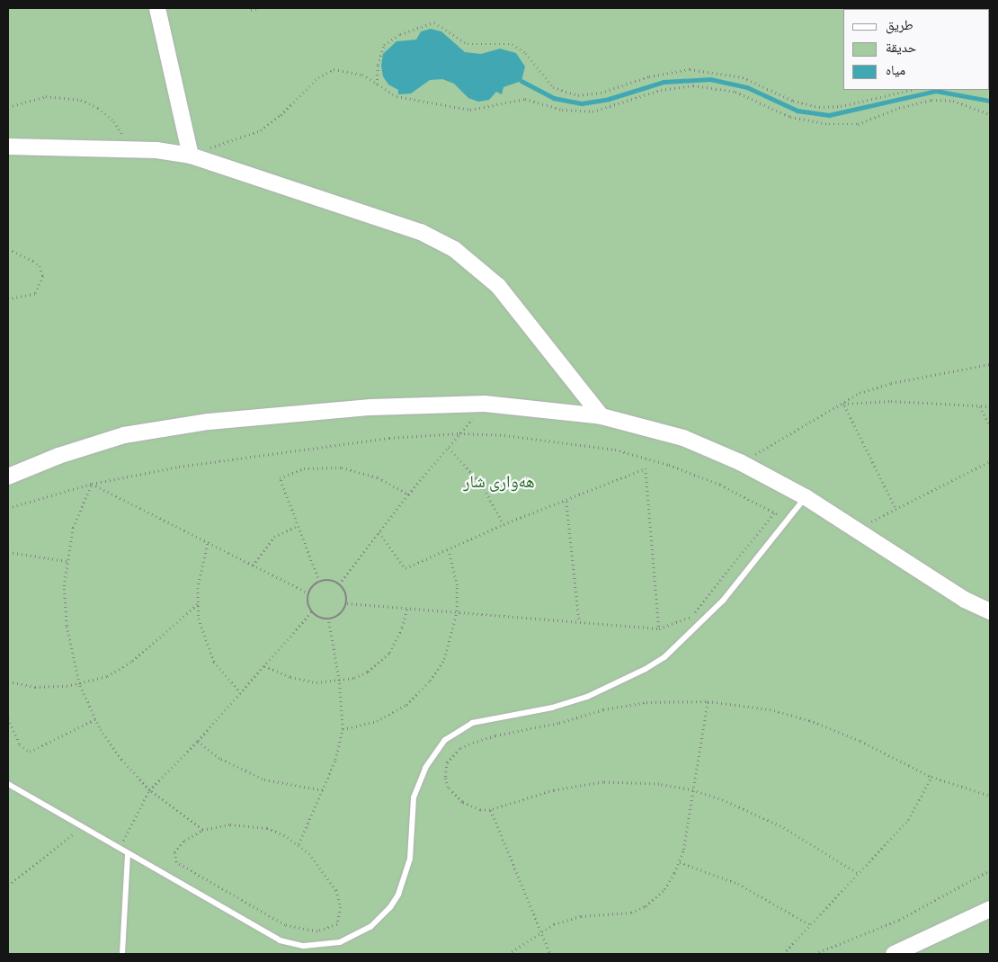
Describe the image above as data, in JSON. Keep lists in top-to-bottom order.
{
  "parks": ["هەواری شار"],
  "legend": ["طريق", "حديقة", "مياه"]
}
